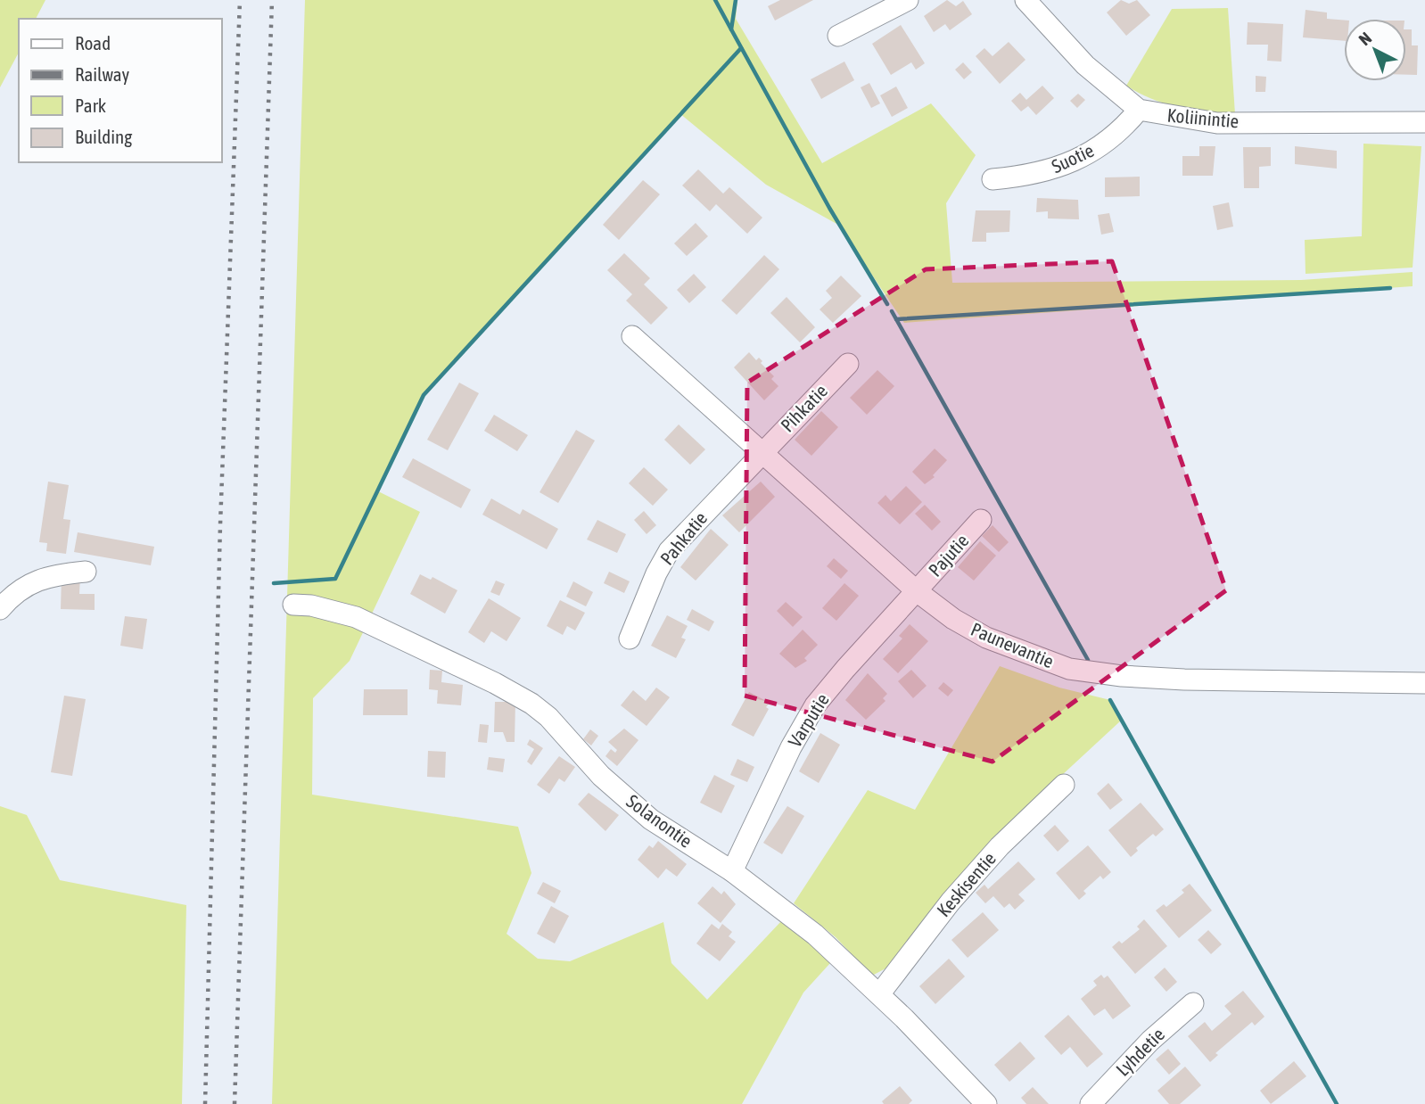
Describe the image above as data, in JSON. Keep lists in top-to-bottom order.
{
  "streets": {
    "street": [
      "Koliinintie",
      "Suotie",
      "Pihkatie",
      "Pahkatie",
      "Pajutie",
      "Paunevantie",
      "Varputie",
      "Solanontie",
      "Keskisentie",
      "Lyhdetie"
    ]
  },
  "crossings": [
    ["Koliinintie", "Suotie"],
    ["Pihkatie", "Pahkatie"],
    ["Pihkatie", "Paunevantie"],
    ["Pahkatie", "Paunevantie"],
    ["Pajutie", "Paunevantie"],
    ["Pajutie", "Varputie"],
    ["Paunevantie", "Varputie"],
    ["Varputie", "Solanontie"],
    ["Solanontie", "Keskisentie"]
  ],
  "legend": [
    "Road",
    "Railway",
    "Park",
    "Building"
  ],
  "north": "top left"
}
